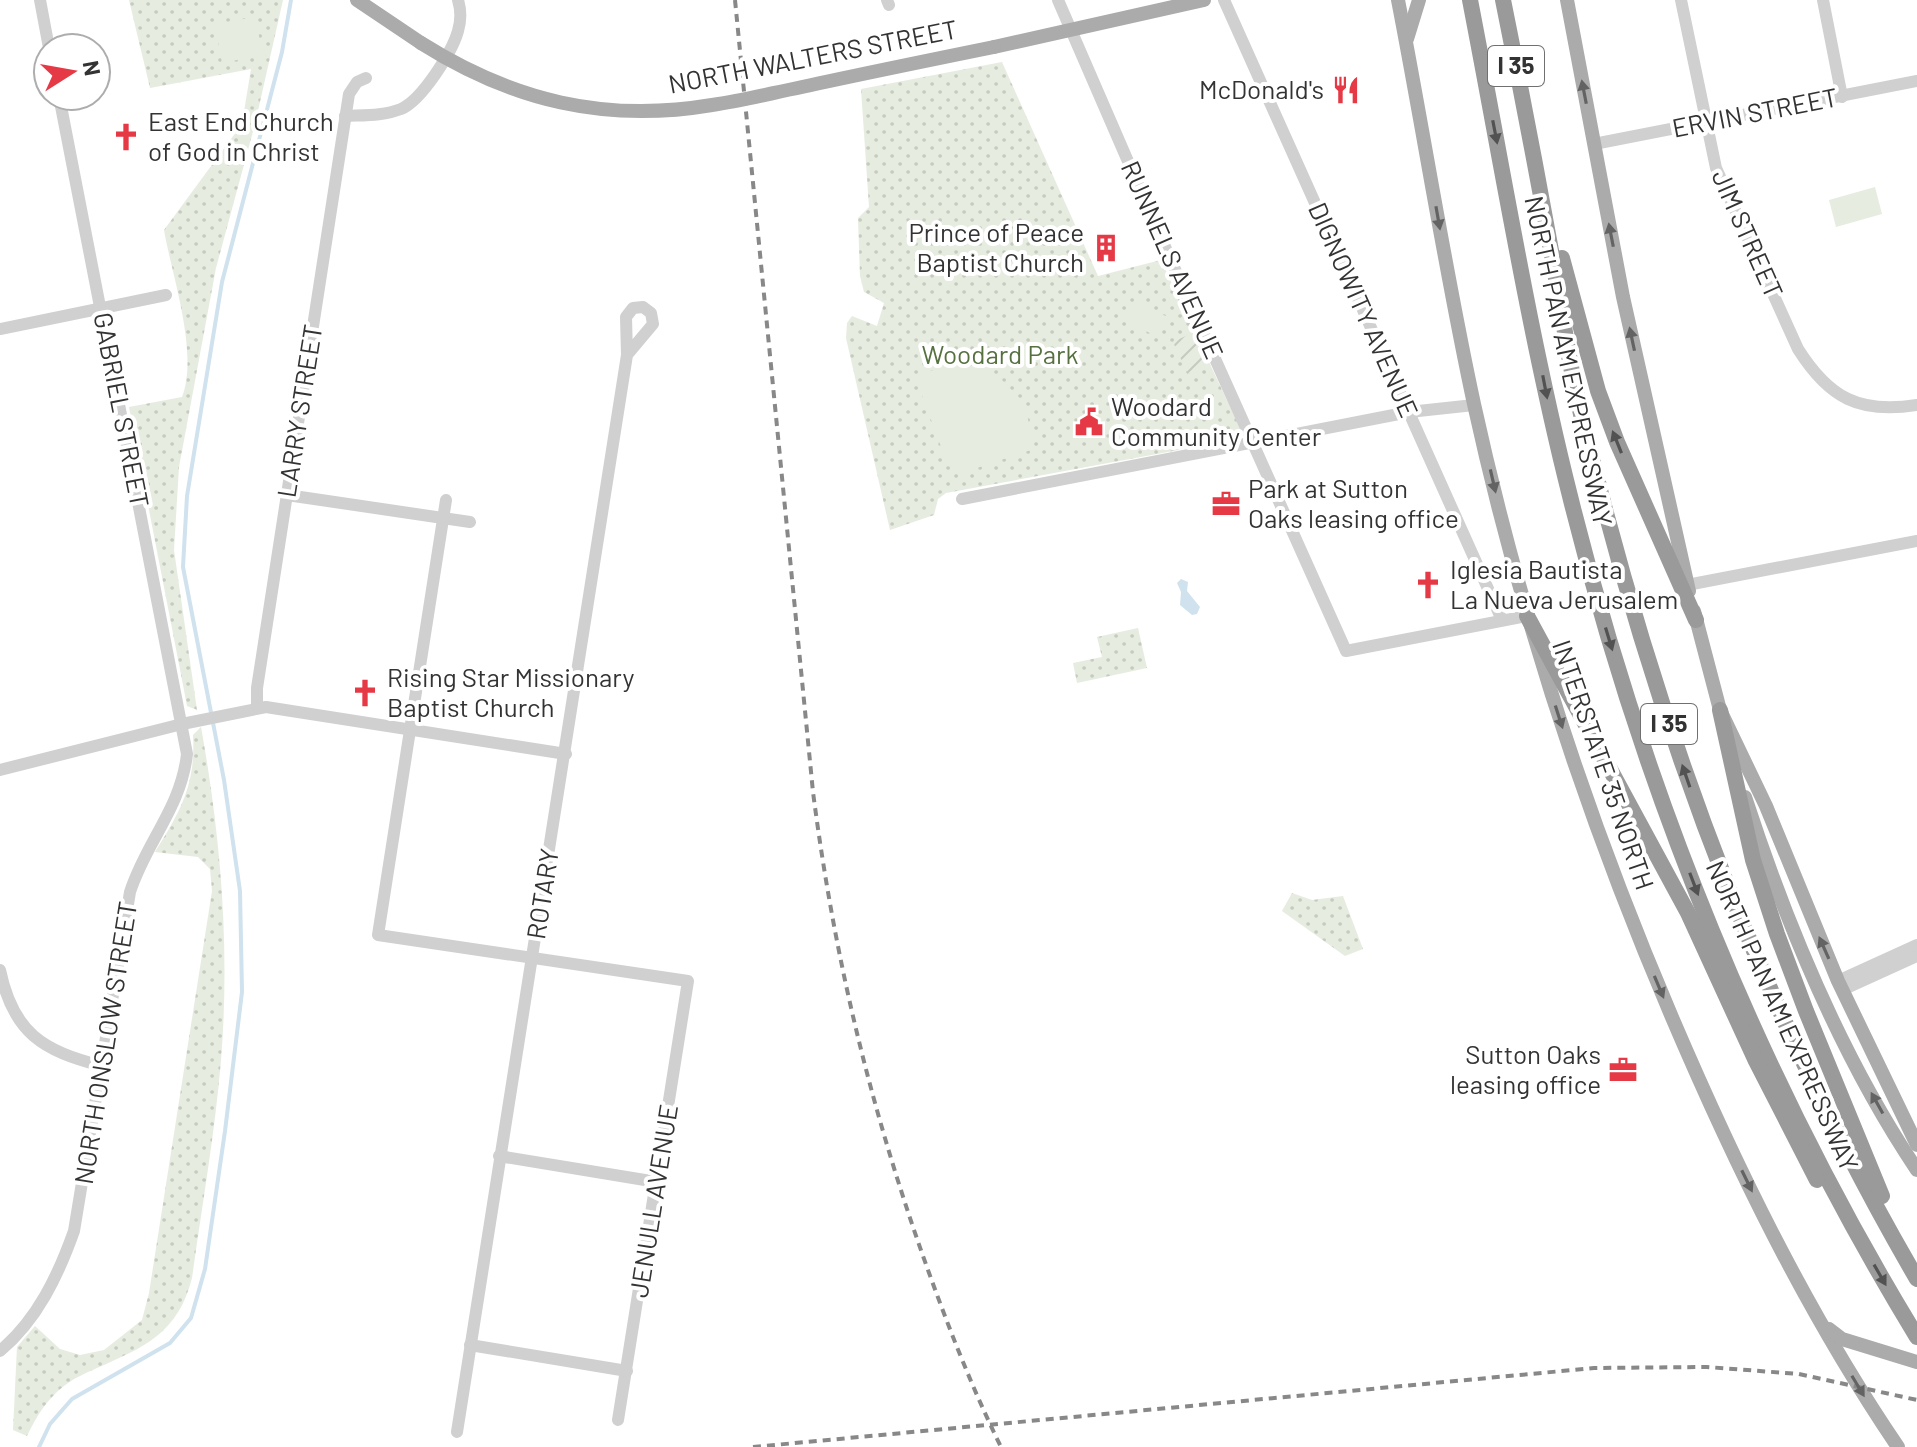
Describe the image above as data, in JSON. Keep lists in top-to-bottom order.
{
  "streets": {
    "highway": ["I 35", "NORTH PAN AM EXPRESSWAY"],
    "main road": ["NORTH WALTERS STREET", "INTERSTATE 35 NORTH"],
    "street": [
      "ERVIN STREET",
      "JIM STREET",
      "RUNNELS AVENUE",
      "DIGNOWITY AVENUE",
      "GABRIEL STREET",
      "LARRY STREET",
      "ROTARY",
      "NORTH ONSLOW STREET",
      "JENULL AVENUE"
    ]
  },
  "crossings": [
    ["NORTH WALTERS STREET", "RUNNELS AVENUE"],
    ["ERVIN STREET", "JIM STREET"],
    ["RUNNELS AVENUE", "DIGNOWITY AVENUE"],
    ["GABRIEL STREET", "NORTH ONSLOW STREET"],
    ["ROTARY", "JENULL AVENUE"]
  ],
  "one_way": ["INTERSTATE 35 NORTH"],
  "parks": ["Woodard Park"],
  "places": {
    "restaurant": ["McDonald's"],
    "church": ["East End Church of God in Christ", "Iglesia Bautista La Nueva Jerusalem", "Rising Star Missionary Baptist Church"],
    "building": ["Prince of Peace Baptist Church"],
    "public building": ["Woodard Community Center"],
    "office": ["Park at Sutton Oaks leasing office", "Sutton Oaks leasing office"]
  },
  "north": "right"
}
